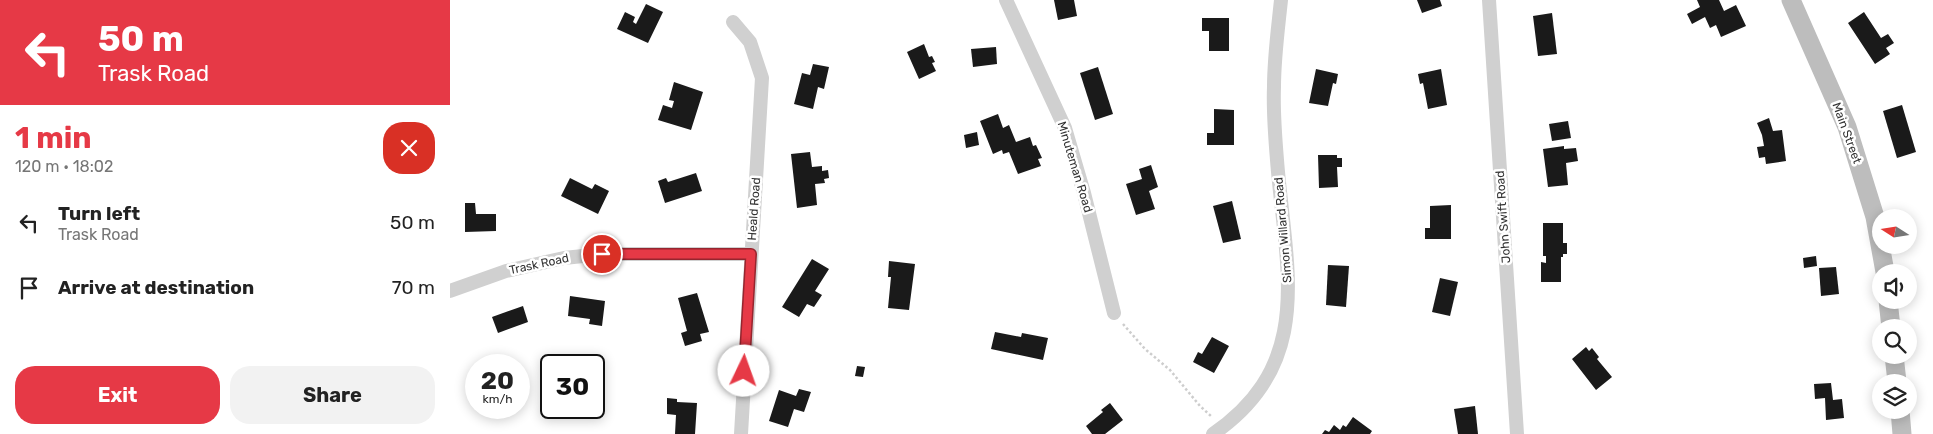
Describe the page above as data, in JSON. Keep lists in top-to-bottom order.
{
  "streets": {
    "main road": ["Main Street"],
    "street": [
      "Minuteman Road",
      "Heald Road",
      "John Swift Road",
      "Simon Willard Road",
      "Trask Road"
    ]
  },
  "crossings": [
    ["Heald Road", "Trask Road"]
  ],
  "north": "left",
  "page": {
    "turn": ["50 m", "Trask Road"],
    "heading": ["1 min", "120 m · 18:02"],
    "list": [
      {
        "name": "Turn left",
        "note": "Trask Road",
        "value": "50 m"
      },
      {
        "name": "Arrive at destination",
        "value": "70 m"
      }
    ],
    "speed": "20 km/h",
    "limit": "30",
    "buttons": ["Exit", "Share"]
  }
}
